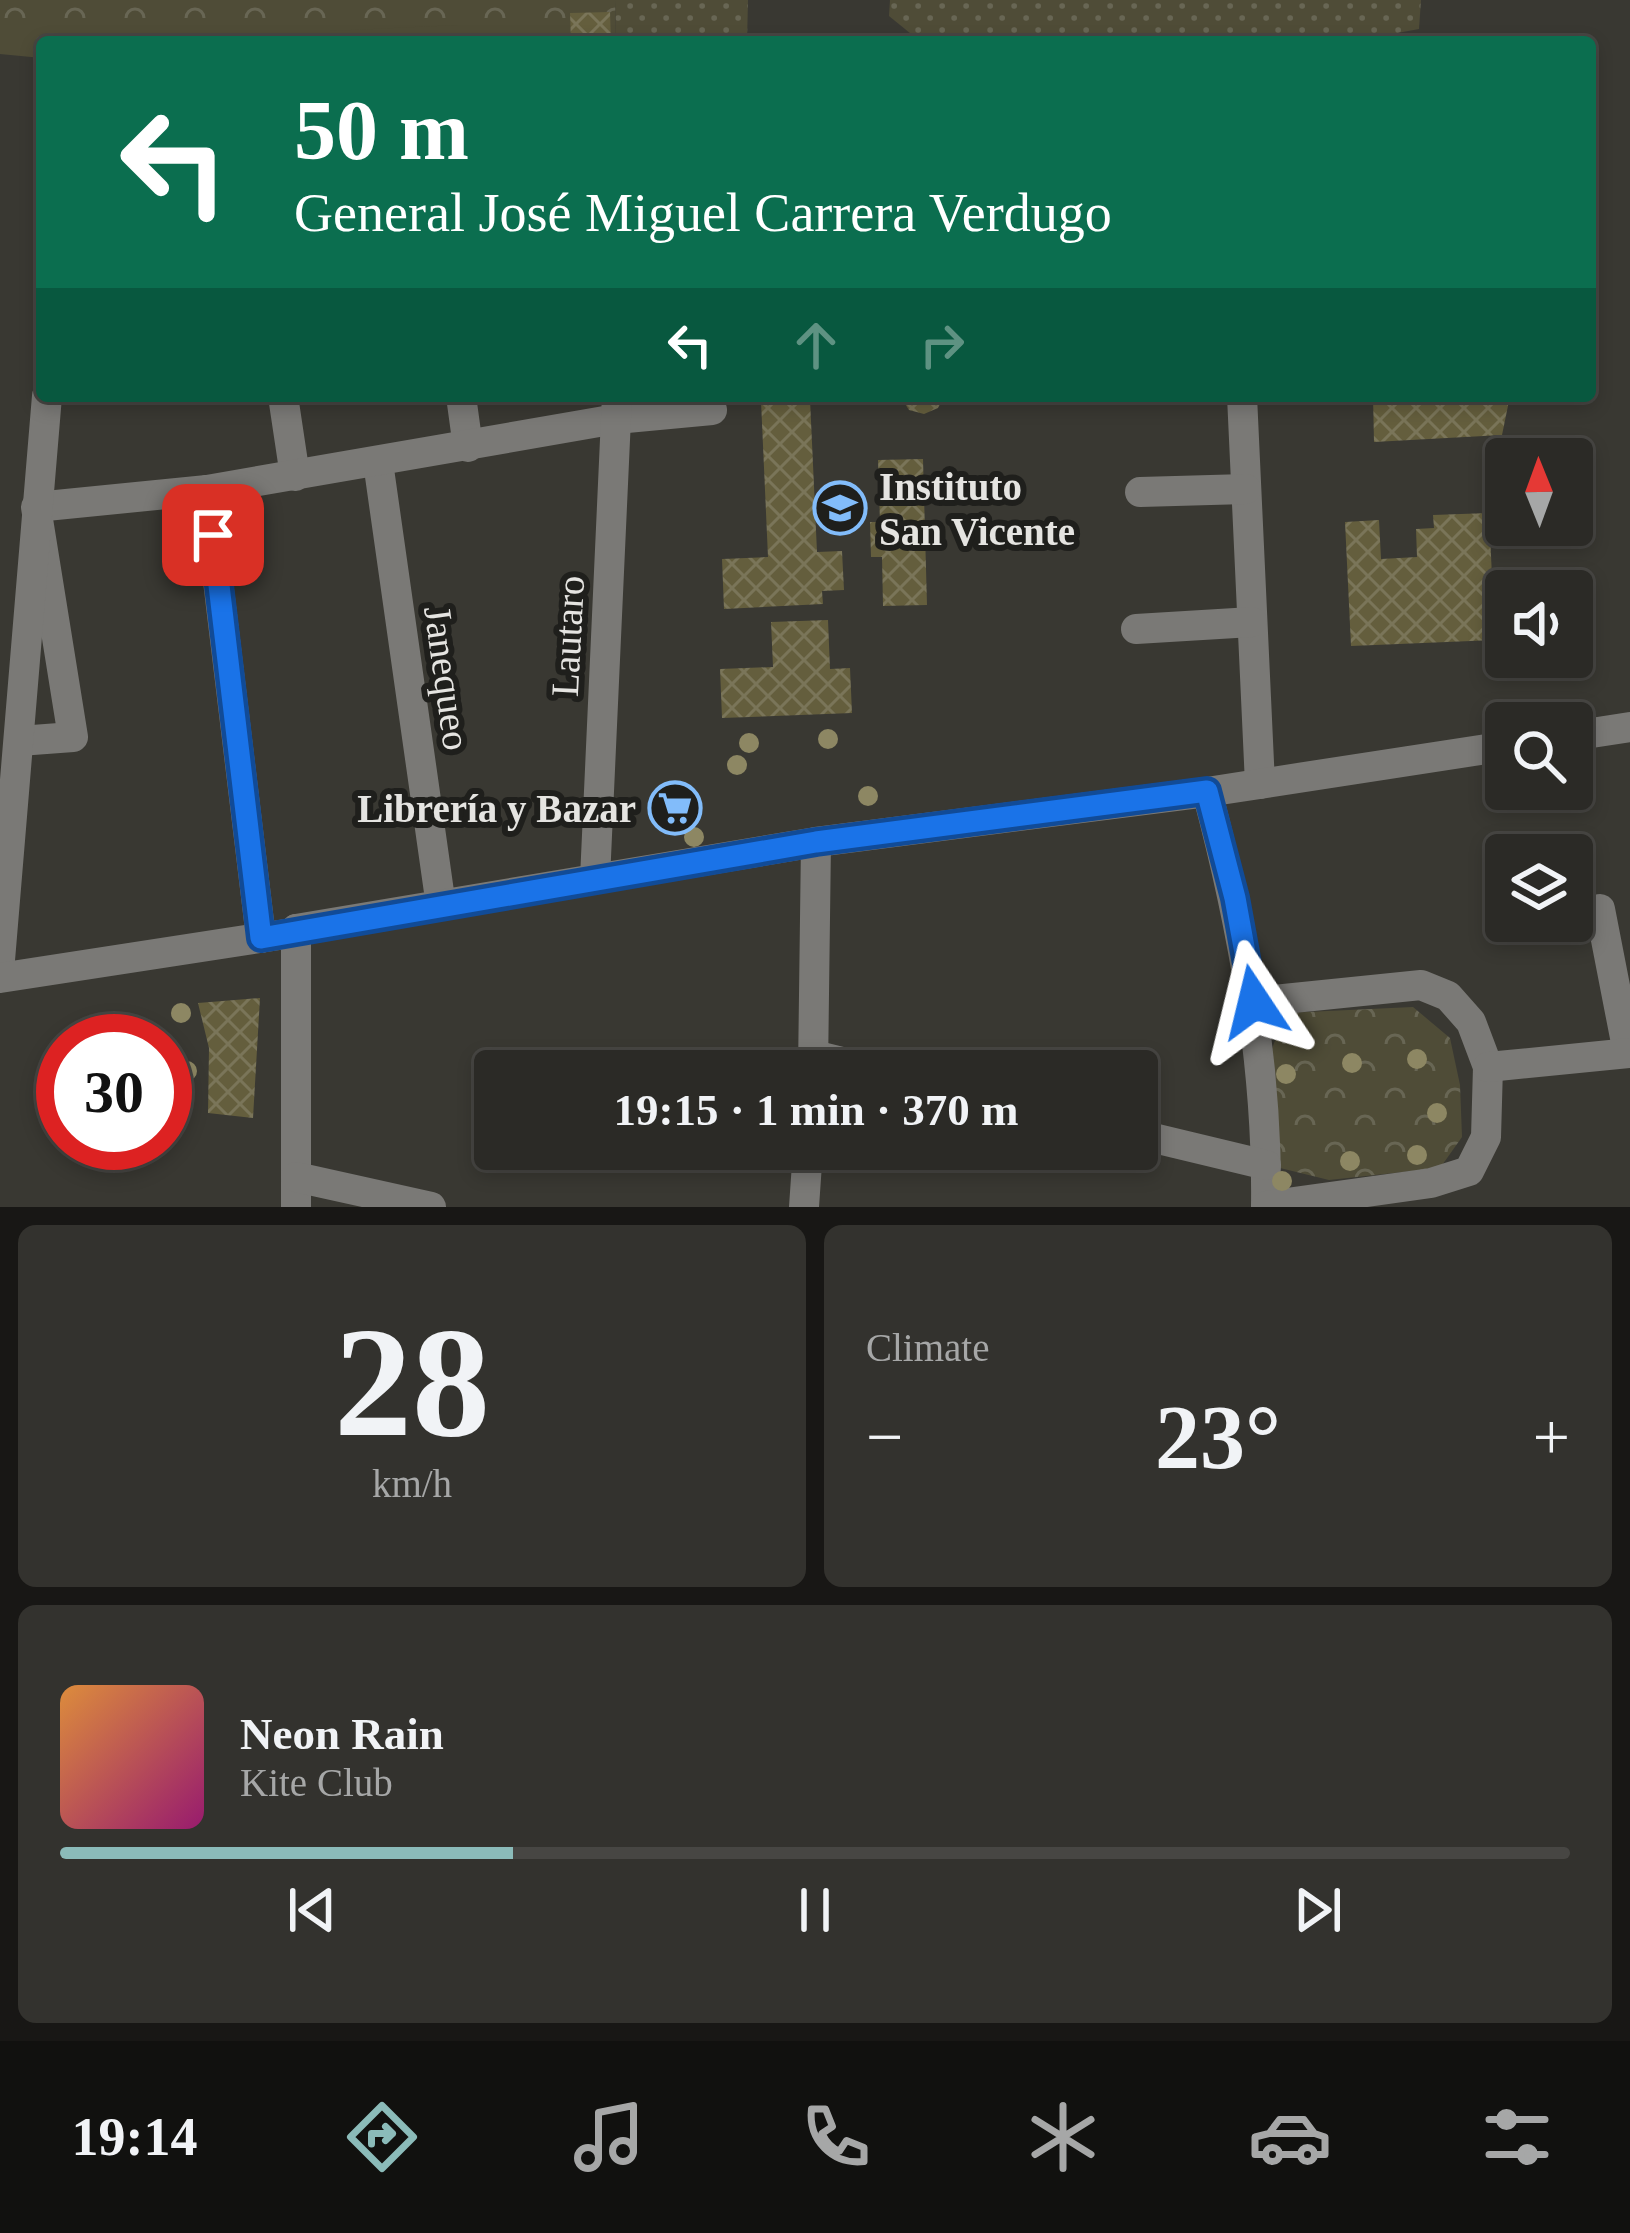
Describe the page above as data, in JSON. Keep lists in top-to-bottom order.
{
  "streets": {
    "street": ["Lautaro", "Janequeo"]
  },
  "places": {
    "school or university": ["Instituto San Vicente"],
    "supermarket": ["Librería y Bazar"]
  },
  "north": "top",
  "page": {
    "turn": ["50 m", "General José Miguel Carrera Verdugo"],
    "limit": "30",
    "trip": "19:15 · 1 min · 370 m",
    "tile": [
      ["28", "km/h"],
      "Climate"
    ],
    "heat": ["−", "23°", "+"],
    "song": ["Neon Rain", "Kite Club"],
    "tabs": "19:14"
  }
}
